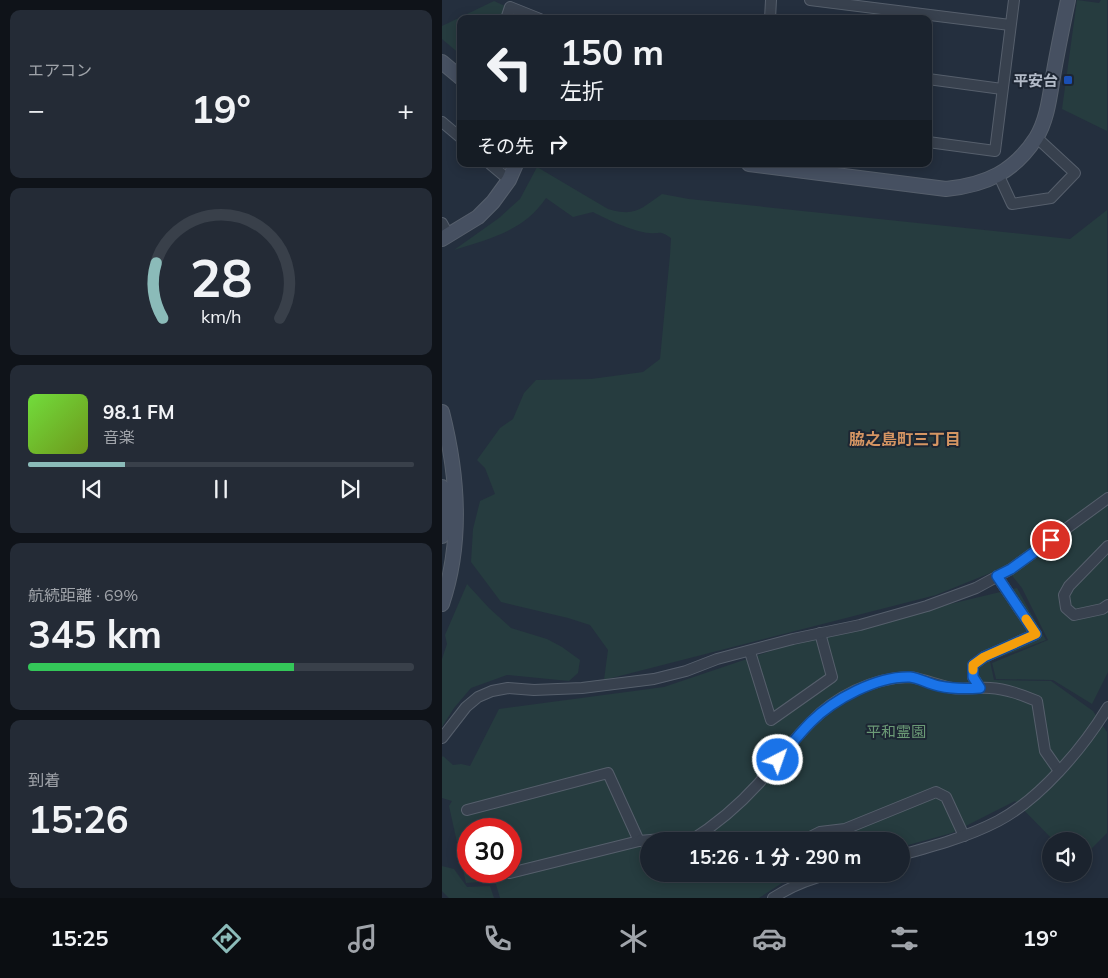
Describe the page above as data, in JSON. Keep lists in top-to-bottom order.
{
  "districts": ["脇之島町三丁目"],
  "parks": ["平和霊園"],
  "places": {
    "transit": ["平安台"]
  },
  "page": {
    "tile": [
      "エアコン",
      ["航続距離 · 69%", "345 km"],
      ["到着", "15:26"]
    ],
    "turn": ["150 m", "左折"],
    "heat": ["−", "19°", "+"],
    "then": "その先",
    "song": ["98.1 FM", "音楽"],
    "limit": "30",
    "trip": "15:26 · 1 分 · 290 m",
    "tabs": ["15:25", "19°"],
    "gauge": ["28", "km/h"]
  }
}
